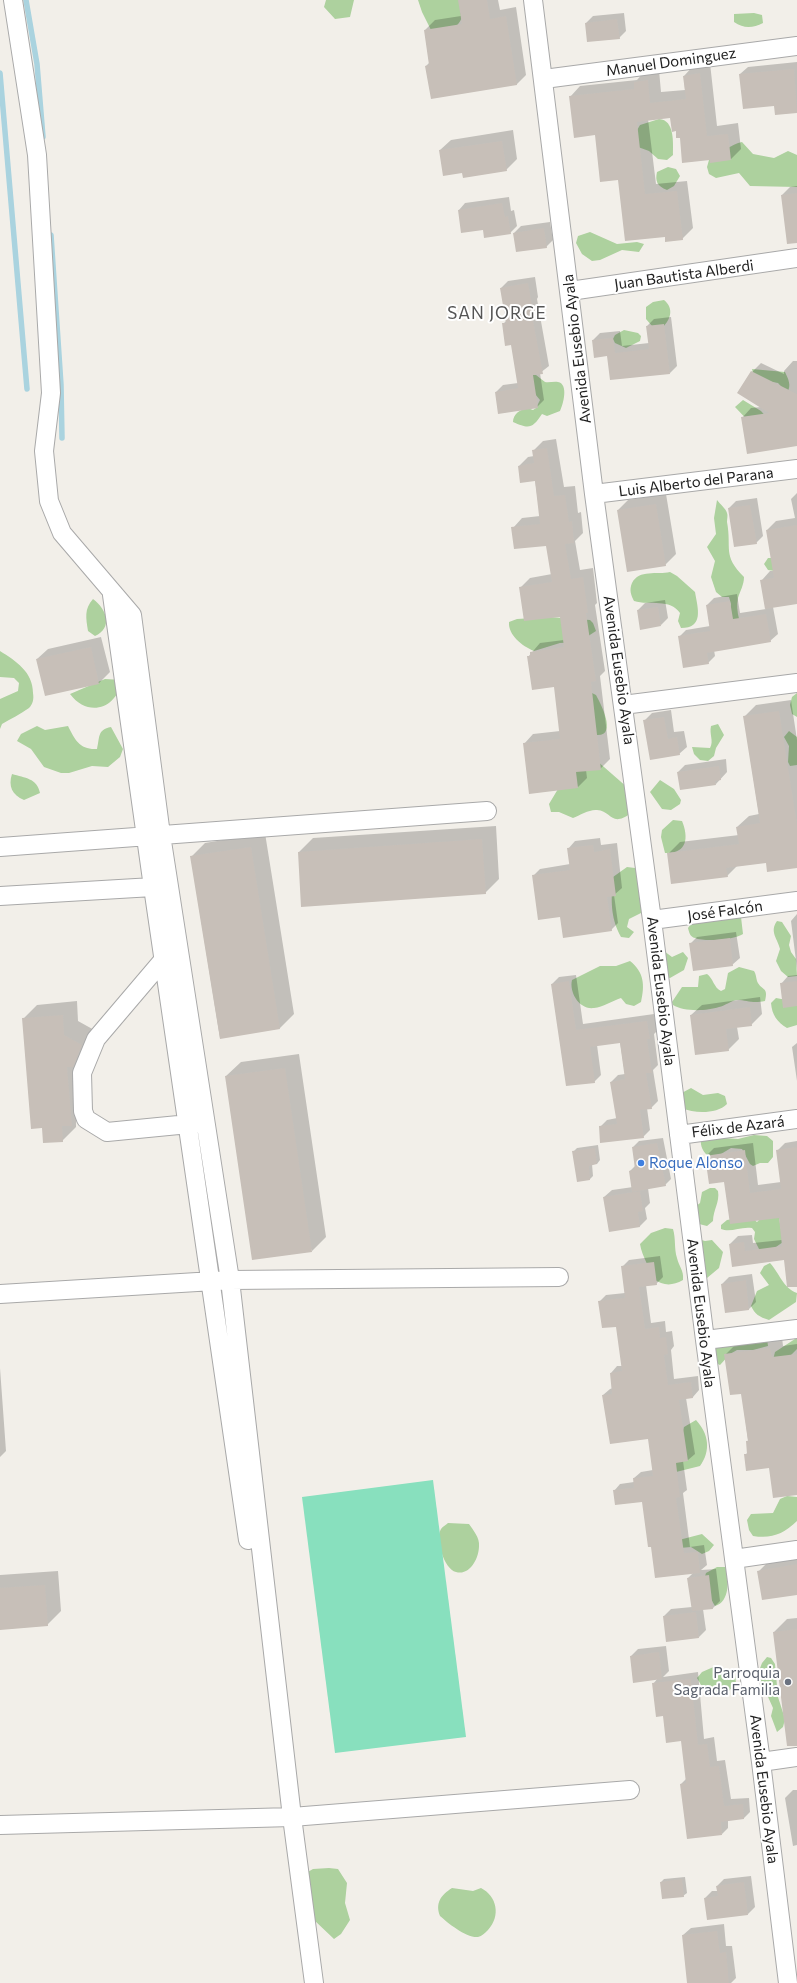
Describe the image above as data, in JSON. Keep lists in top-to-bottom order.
{
  "streets": {
    "street": [
      "Manuel Dominguez",
      "Juan Bautista Alberdi",
      "Avenida Eusebio Ayala",
      "Luis Alberto del Parana",
      "José Falcón",
      "Félix de Azará"
    ]
  },
  "crossings": [
    ["Manuel Dominguez", "Avenida Eusebio Ayala"],
    ["Juan Bautista Alberdi", "Avenida Eusebio Ayala"],
    ["Avenida Eusebio Ayala", "Luis Alberto del Parana"],
    ["Avenida Eusebio Ayala", "José Falcón"],
    ["Avenida Eusebio Ayala", "Félix de Azará"]
  ],
  "districts": ["SAN JORGE"],
  "places": ["Roque Alonso", "Parroquia Sagrada Familia"]
}
